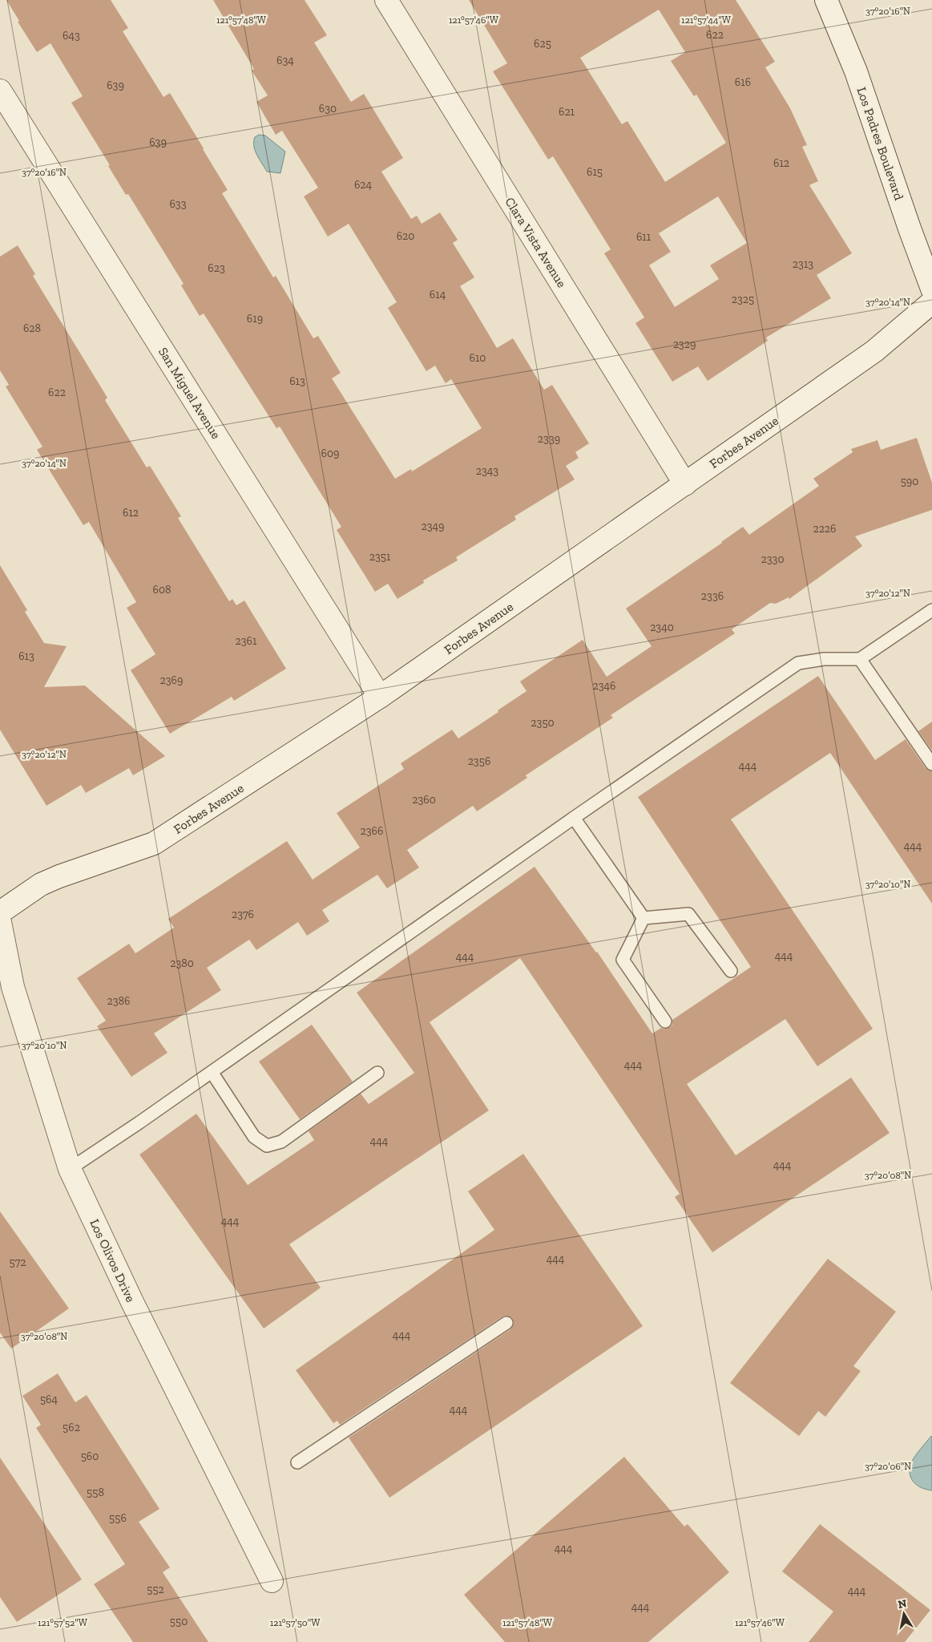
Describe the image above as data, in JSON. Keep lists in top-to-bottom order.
{
  "streets": {
    "street": [
      "Los Padres Boulevard",
      "Clara Vista Avenue",
      "San Miguel Avenue",
      "Forbes Avenue",
      "Los Olivos Drive"
    ]
  },
  "crossings": [
    ["Clara Vista Avenue", "Forbes Avenue"],
    ["San Miguel Avenue", "Forbes Avenue"]
  ],
  "house_numbers": [
    "622",
    "643",
    "625",
    "634",
    "616",
    "639",
    "630",
    "621",
    "639",
    "612",
    "615",
    "624",
    "633",
    "620",
    "611",
    "2313",
    "623",
    "614",
    "2325",
    "619",
    "628",
    "2329",
    "610",
    "613",
    "622",
    "2339",
    "609",
    "2343",
    "590",
    "612",
    "2349",
    "2226",
    "2351",
    "2330",
    "608",
    "2336",
    "2340",
    "2361",
    "613",
    "2369",
    "2346",
    "2350",
    "2356",
    "444",
    "2360",
    "2366",
    "444",
    "2376",
    "444",
    "444",
    "2380",
    "2386",
    "444",
    "444",
    "444",
    "444",
    "444",
    "572",
    "444",
    "564",
    "444",
    "562",
    "560",
    "558",
    "556",
    "444",
    "552",
    "444",
    "444",
    "550"
  ],
  "north": "top",
  "coordinates": [
    "37°20'16\"N",
    "121°57'48\"W",
    "121°57'46\"W",
    "121°57'44\"W",
    "37°20'14\"N",
    "37°20'12\"N",
    "37°20'10\"N",
    "37°20'08\"N",
    "37°20'06\"N",
    "121°57'52\"W",
    "121°57'50\"W"
  ]
}
